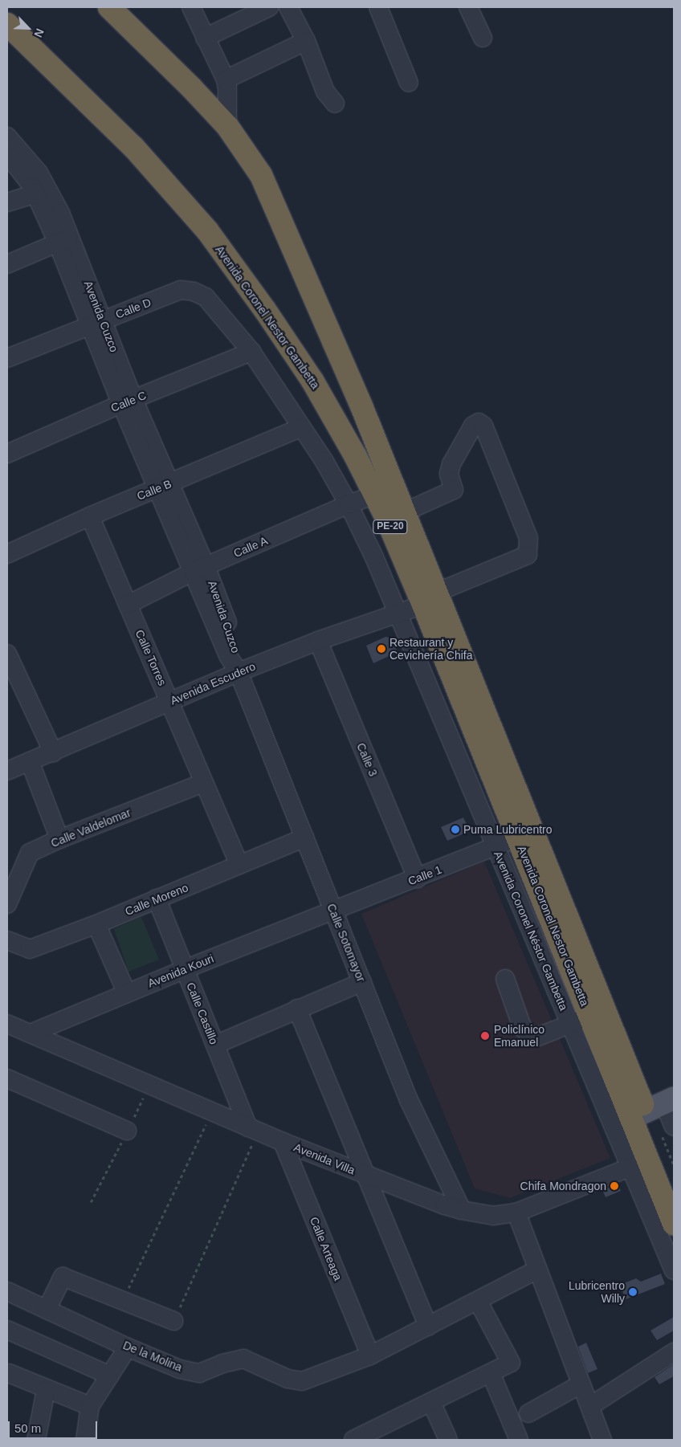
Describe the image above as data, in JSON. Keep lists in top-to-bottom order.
{
  "streets": {
    "highway": ["Avenida Coronel Nestor Gambetta", "PE-20"],
    "street": [
      "Calle D",
      "Avenida Cuzco",
      "Calle C",
      "Calle B",
      "Calle A",
      "Calle Torres",
      "Avenida Escudero",
      "Calle 3",
      "Calle Valdelomar",
      "Calle 1",
      "Calle Moreno",
      "Avenida Coronel Néstor Gambetta",
      "Calle Sotomayor",
      "Avenida Kouri",
      "Calle Castillo",
      "Avenida Villa",
      "Calle Arteaga",
      "De la Molina"
    ]
  },
  "crossings": [
    ["Calle D", "Avenida Cuzco"],
    ["Calle D", "Avenida Coronel Néstor Gambetta"],
    ["Avenida Cuzco", "Calle C"],
    ["Avenida Cuzco", "Calle B"],
    ["Avenida Cuzco", "Calle A"],
    ["Avenida Cuzco", "Avenida Escudero"],
    ["Avenida Cuzco", "Calle Sotomayor"],
    ["Avenida Coronel Nestor Gambetta", "Calle A"],
    ["Avenida Coronel Nestor Gambetta", "Avenida Escudero"],
    ["Avenida Coronel Nestor Gambetta", "Calle 1"],
    ["Avenida Coronel Nestor Gambetta", "Avenida Coronel Néstor Gambetta"],
    ["Avenida Coronel Nestor Gambetta", "Avenida Villa"],
    ["Calle C", "Avenida Coronel Néstor Gambetta"],
    ["Calle B", "Calle Torres"],
    ["Calle B", "Avenida Coronel Néstor Gambetta"],
    ["Calle A", "Calle Torres"],
    ["Calle A", "Avenida Coronel Néstor Gambetta"],
    ["Calle Torres", "Avenida Escudero"],
    ["Calle Torres", "Calle Valdelomar"],
    ["Calle Torres", "Calle Moreno"],
    ["Avenida Escudero", "Calle 3"],
    ["Avenida Escudero", "Avenida Coronel Néstor Gambetta"],
    ["Avenida Escudero", "Calle Sotomayor"],
    ["Calle 3", "Calle 1"],
    ["Calle 1", "Avenida Coronel Néstor Gambetta"],
    ["Calle 1", "Calle Sotomayor"],
    ["Calle 1", "Avenida Kouri"],
    ["Calle Moreno", "Calle Sotomayor"],
    ["Calle Moreno", "Calle Castillo"],
    ["Calle Sotomayor", "Avenida Kouri"],
    ["Calle Sotomayor", "Avenida Villa"],
    ["Avenida Kouri", "Calle Castillo"],
    ["Avenida Kouri", "Avenida Villa"],
    ["Calle Castillo", "Avenida Villa"],
    ["Avenida Villa", "Calle Arteaga"],
    ["Calle Arteaga", "De la Molina"]
  ],
  "places": [
    "Restaurant y Cevichería Chifa",
    "Puma Lubricentro",
    "Policlínico Emanuel",
    "Chifa Mondragon",
    "Lubricentro Willy"
  ],
  "scale_bar": "50 m",
  "north": "bottom right"
}
